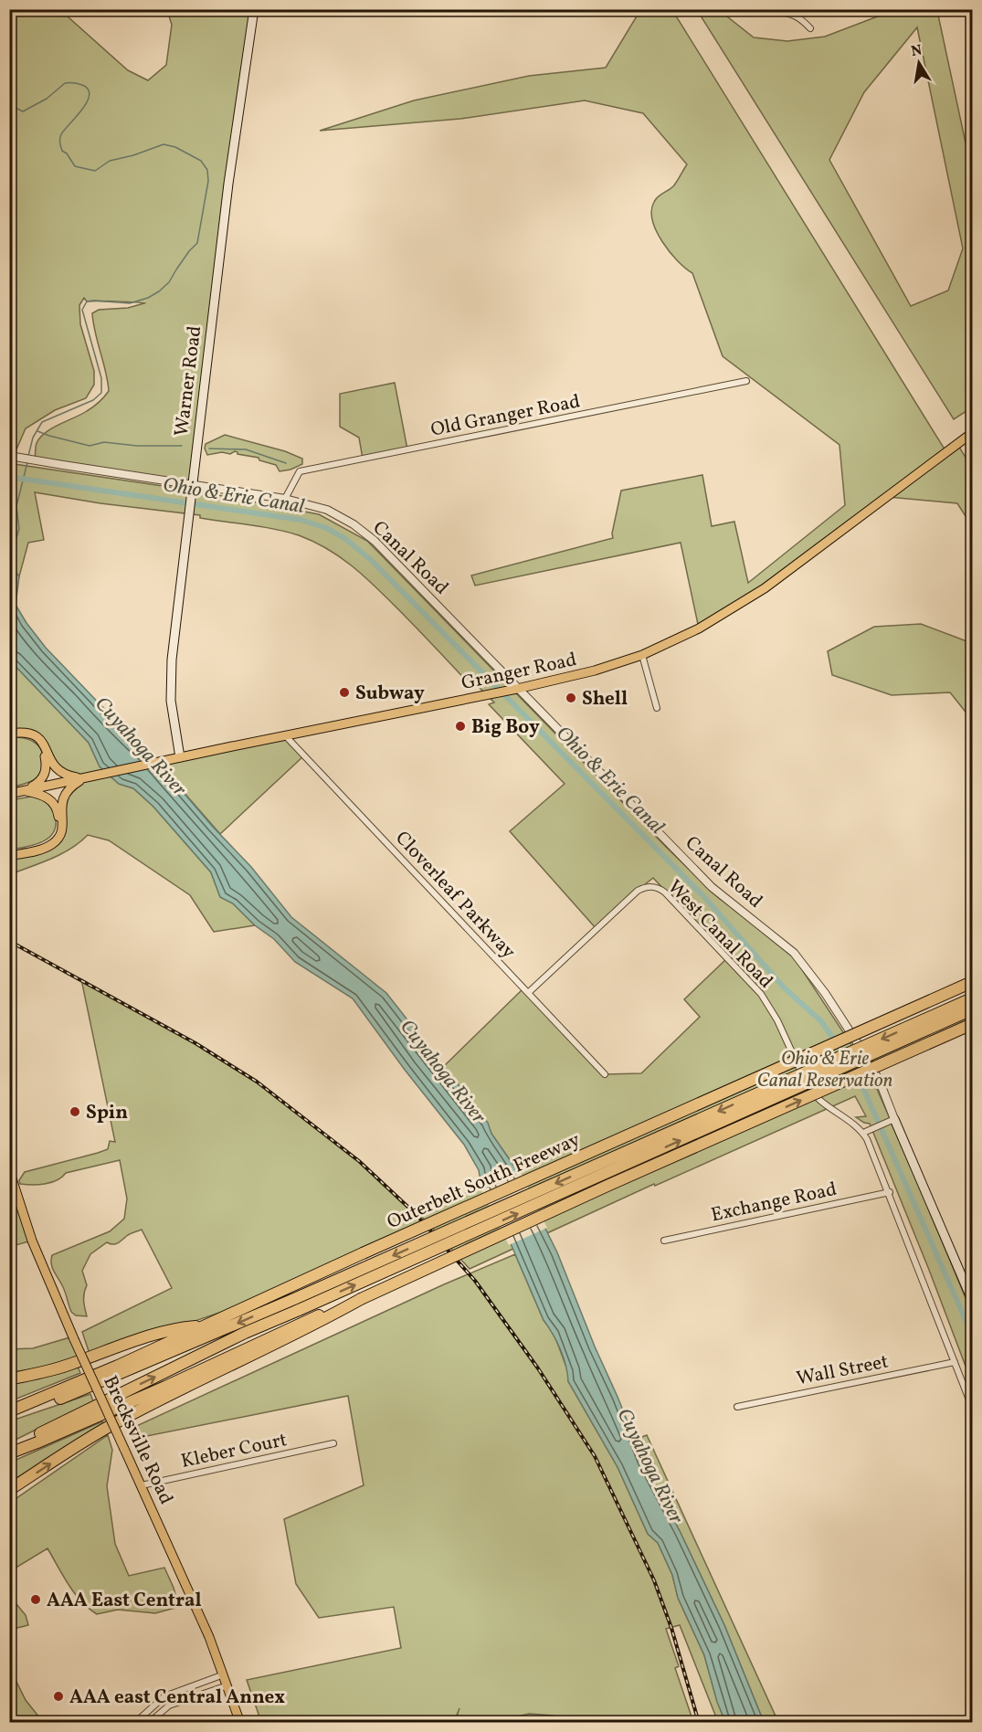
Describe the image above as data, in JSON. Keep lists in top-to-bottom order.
{
  "streets": {
    "highway": ["Outerbelt South Freeway"],
    "main road": [
      "Warner Road",
      "Canal Road",
      "Granger Road",
      "Brecksville Road"
    ],
    "street": [
      "Old Granger Road",
      "Cloverleaf Parkway",
      "West Canal Road",
      "Exchange Road",
      "Wall Street",
      "Kleber Court"
    ]
  },
  "crossings": [
    ["Warner Road", "Canal Road"],
    ["Warner Road", "Granger Road"],
    ["Old Granger Road", "Canal Road"],
    ["Canal Road", "Granger Road"],
    ["Granger Road", "Cloverleaf Parkway"],
    ["Cloverleaf Parkway", "West Canal Road"],
    ["West Canal Road", "Exchange Road"],
    ["West Canal Road", "Wall Street"],
    ["Brecksville Road", "Kleber Court"]
  ],
  "water": ["Ohio & Erie Canal", "Cuyahoga River"],
  "parks": ["Ohio & Erie Canal Reservation"],
  "places": [
    "Subway",
    "Shell",
    "Big Boy",
    "Spin",
    "AAA East Central",
    "AAA east Central Annex"
  ],
  "north": "top"
}
